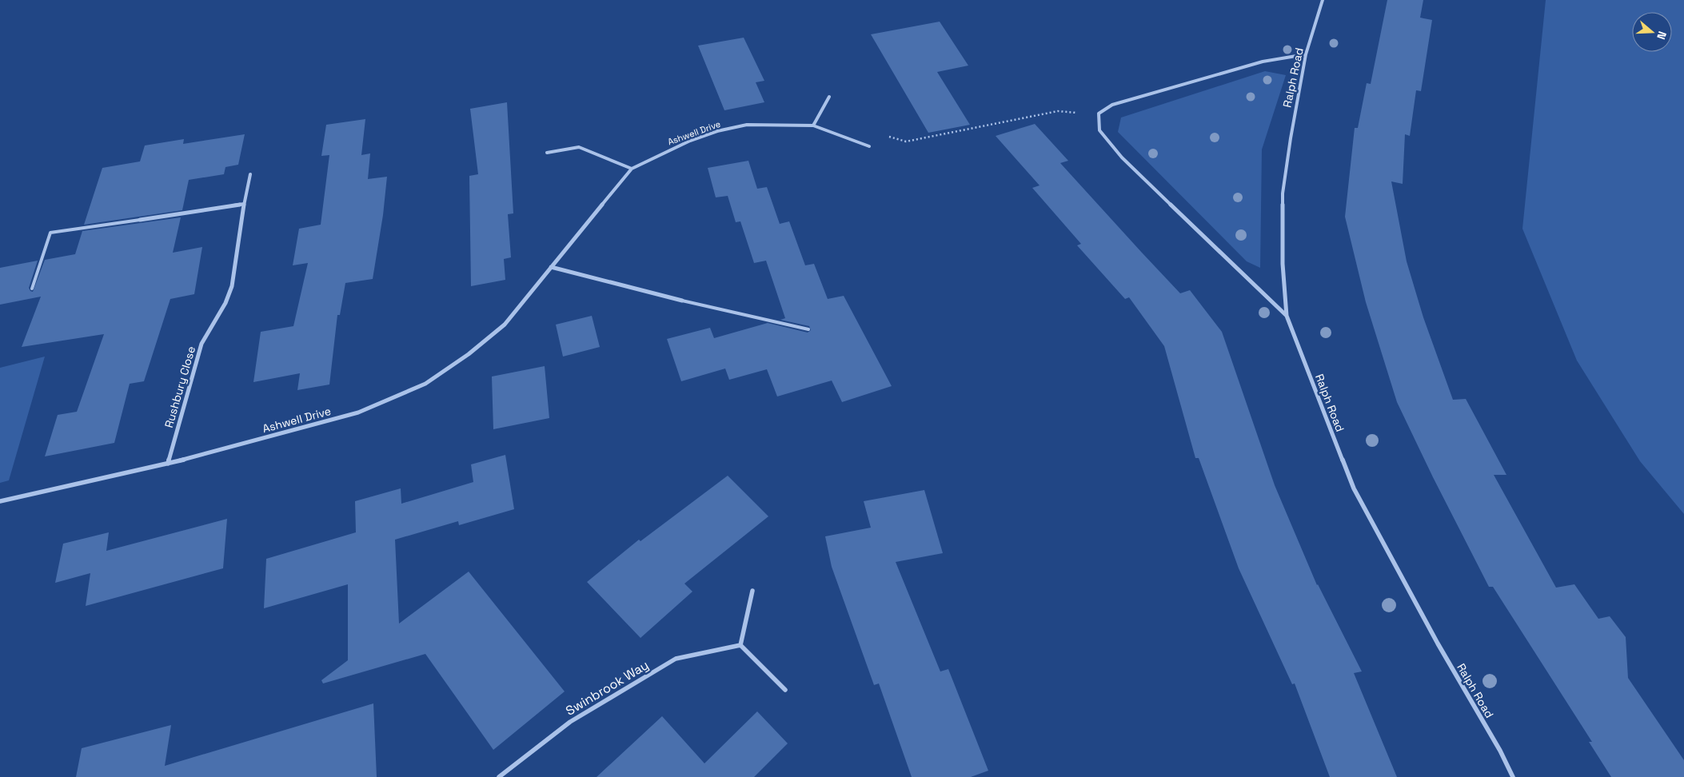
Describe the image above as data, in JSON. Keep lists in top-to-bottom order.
{
  "streets": {
    "street": [
      "Ralph Road",
      "Ashwell Drive",
      "Rushbury Close",
      "Swinbrook Way"
    ]
  },
  "crossings": [
    ["Ashwell Drive", "Rushbury Close"]
  ],
  "north": "right"
}
